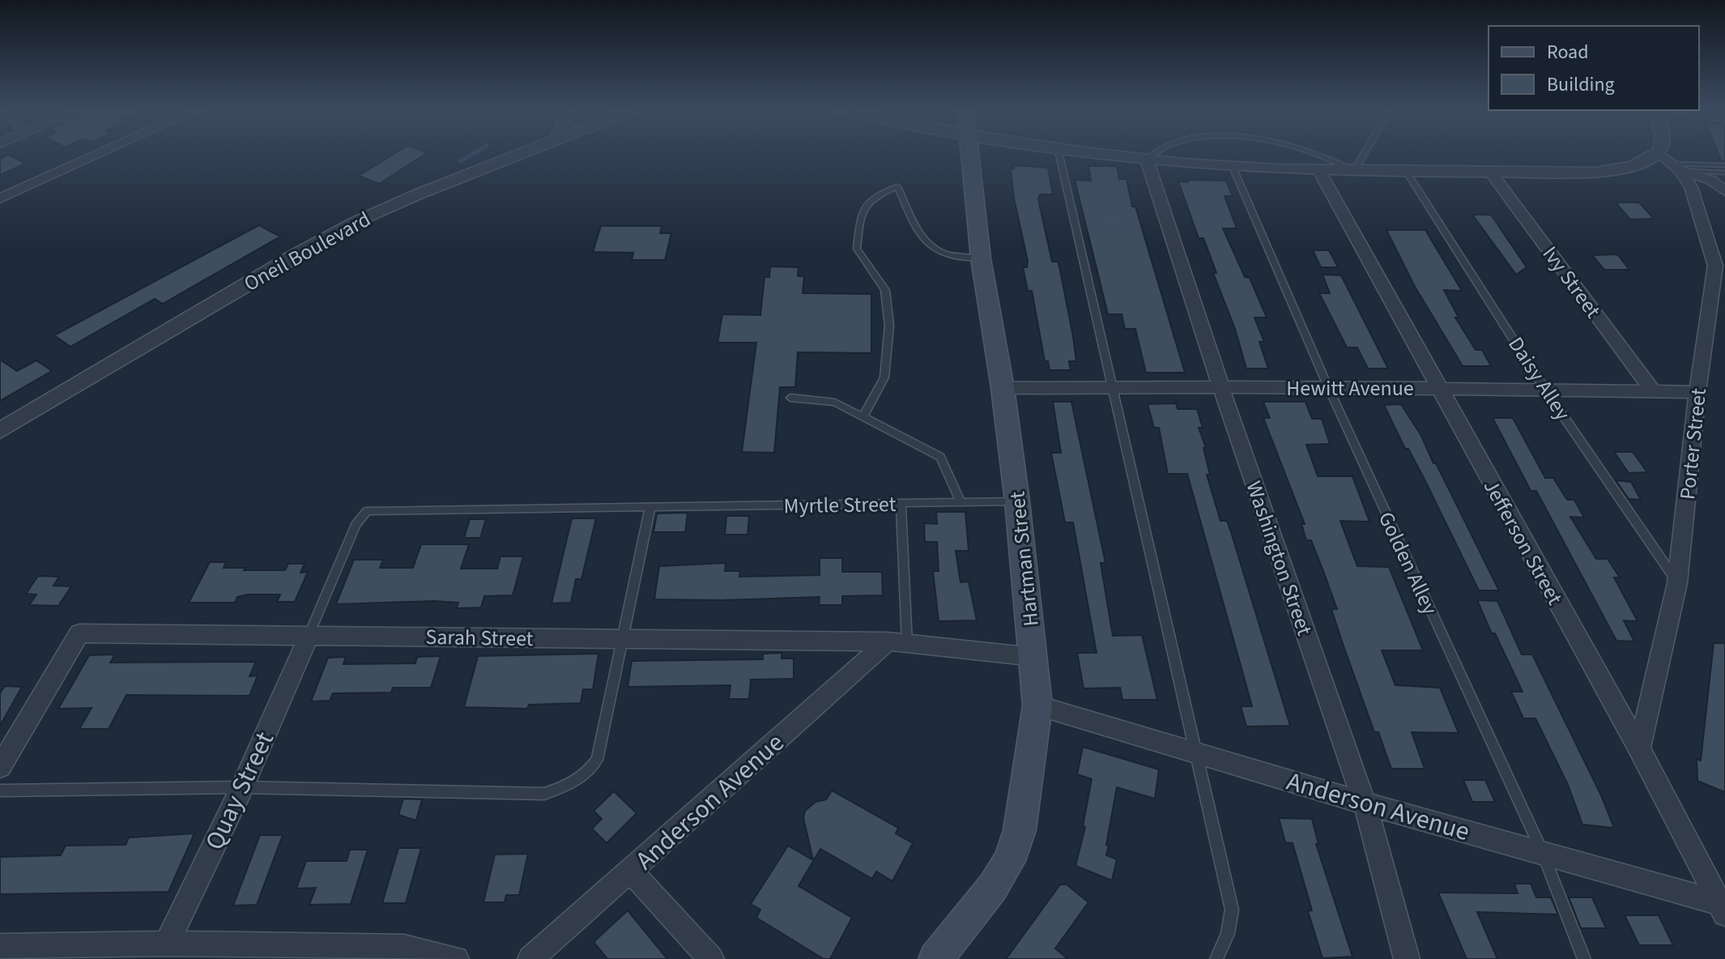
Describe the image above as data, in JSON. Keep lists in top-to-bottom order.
{
  "streets": {
    "main road": ["Hartman Street"],
    "street": [
      "Oneil Boulevard",
      "Ivy Street",
      "Hewitt Avenue",
      "Porter Street",
      "Jefferson Street",
      "Washington Street",
      "Sarah Street",
      "Quay Street",
      "Anderson Avenue"
    ],
    "lane": ["Daisy Alley", "Myrtle Street", "Golden Alley"]
  },
  "crossings": [
    ["Ivy Street", "Hewitt Avenue"],
    ["Daisy Alley", "Hewitt Avenue"],
    ["Daisy Alley", "Porter Street"],
    ["Hewitt Avenue", "Porter Street"],
    ["Hewitt Avenue", "Jefferson Street"],
    ["Hewitt Avenue", "Washington Street"],
    ["Hewitt Avenue", "Hartman Street"],
    ["Hewitt Avenue", "Golden Alley"],
    ["Porter Street", "Jefferson Street"],
    ["Myrtle Street", "Hartman Street"],
    ["Myrtle Street", "Sarah Street"],
    ["Myrtle Street", "Quay Street"],
    ["Jefferson Street", "Anderson Avenue"],
    ["Washington Street", "Anderson Avenue"],
    ["Hartman Street", "Sarah Street"],
    ["Hartman Street", "Anderson Avenue"],
    ["Golden Alley", "Anderson Avenue"],
    ["Sarah Street", "Quay Street"],
    ["Sarah Street", "Anderson Avenue"]
  ],
  "legend": ["Road", "Building"]
}
